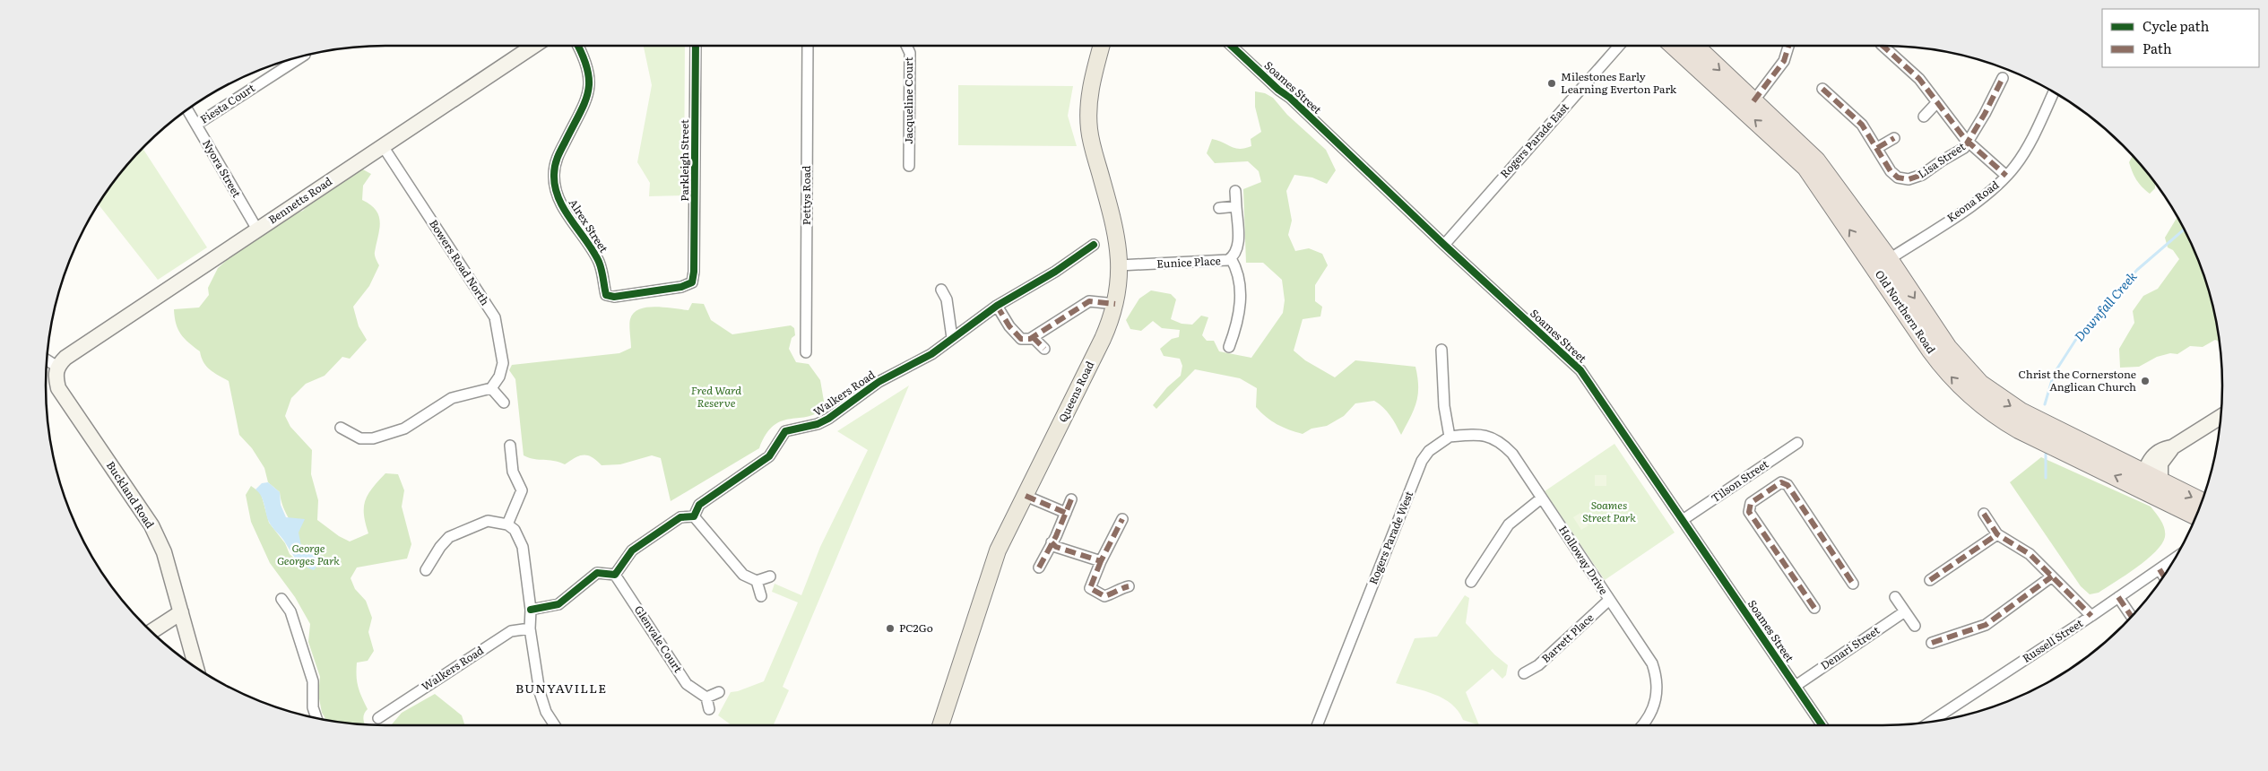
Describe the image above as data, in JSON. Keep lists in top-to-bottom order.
{
  "streets": {
    "highway": ["Old Northern Road"],
    "main road": ["Queens Road"],
    "street": [
      "Soames Street",
      "Jacqueline Court",
      "Fiesta Court",
      "Rogers Parade East",
      "Parkleigh Street",
      "Lisa Street",
      "Nyora Street",
      "Pettys Road",
      "Bennetts Road",
      "Keona Road",
      "Alrex Street",
      "Bowers Road North",
      "Eunice Place",
      "Walkers Road",
      "Tilson Street",
      "Buckland Road",
      "Rogers Parade West",
      "Holloway Drive",
      "Barrett Place",
      "Glenvale Court",
      "Russell Street",
      "Denari Street"
    ]
  },
  "crossings": [
    ["Soames Street", "Rogers Parade East"],
    ["Soames Street", "Tilson Street"],
    ["Soames Street", "Denari Street"],
    ["Fiesta Court", "Nyora Street"],
    ["Parkleigh Street", "Alrex Street"],
    ["Nyora Street", "Bennetts Road"],
    ["Bennetts Road", "Bowers Road North"],
    ["Bennetts Road", "Buckland Road"],
    ["Keona Road", "Old Northern Road"],
    ["Eunice Place", "Queens Road"],
    ["Rogers Parade West", "Holloway Drive"],
    ["Holloway Drive", "Barrett Place"]
  ],
  "districts": ["BUNYAVILLE"],
  "water": ["Downfall Creek"],
  "parks": ["Fred Ward Reserve", "Soames Street Park", "George Georges Park"],
  "places": ["Milestones Early Learning Everton Park", "Christ the Cornerstone Anglican Church", "PC2Go"],
  "legend": ["Cycle path", "Path"]
}
